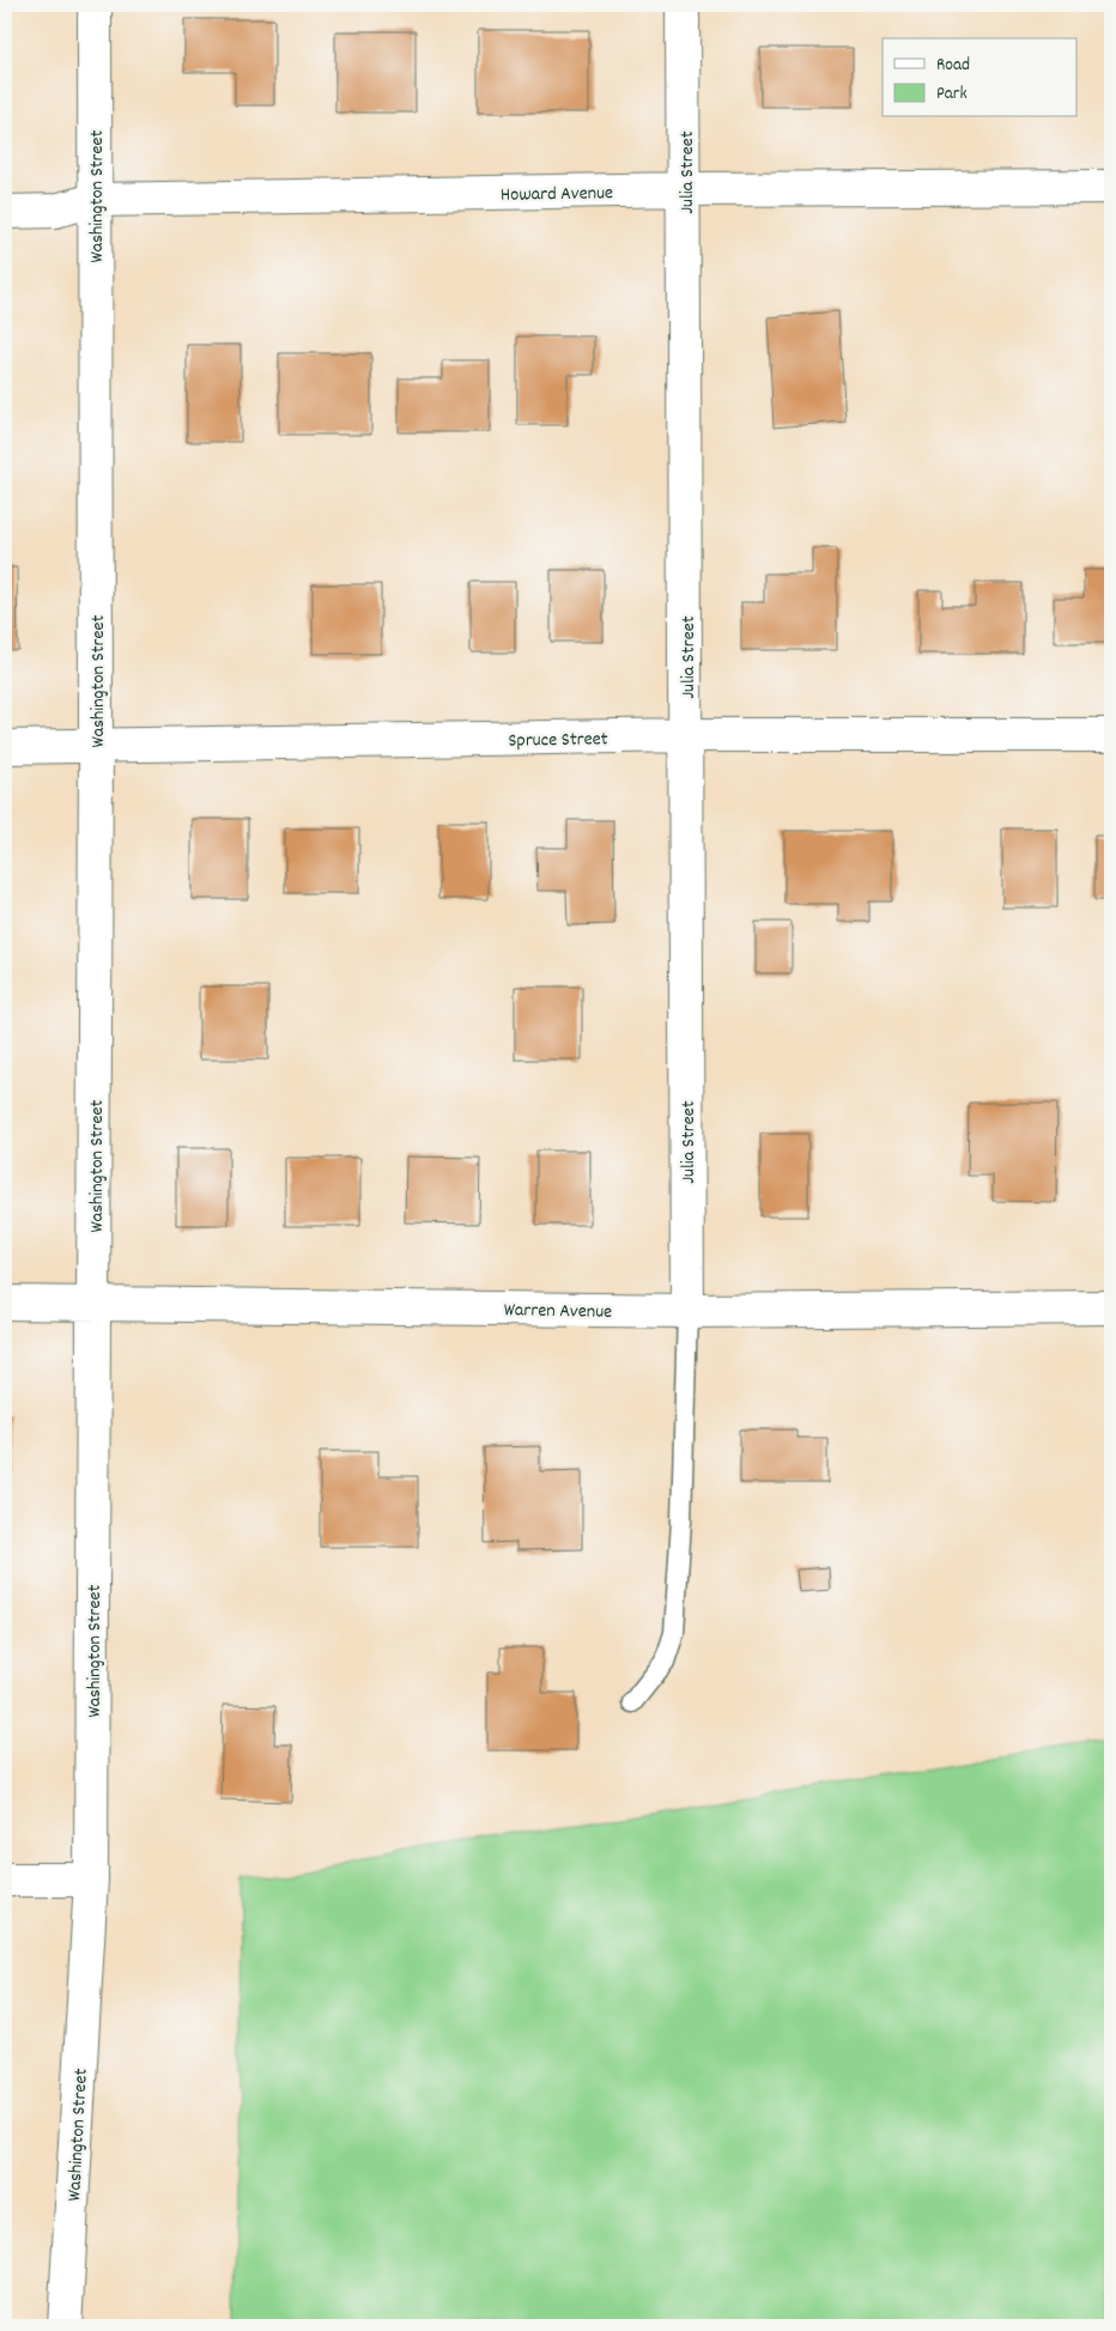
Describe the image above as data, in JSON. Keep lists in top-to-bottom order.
{
  "streets": {
    "street": [
      "Julia Street",
      "Howard Avenue",
      "Washington Street",
      "Spruce Street",
      "Warren Avenue"
    ]
  },
  "crossings": [
    ["Julia Street", "Howard Avenue"],
    ["Julia Street", "Spruce Street"],
    ["Julia Street", "Warren Avenue"],
    ["Howard Avenue", "Washington Street"],
    ["Washington Street", "Spruce Street"],
    ["Washington Street", "Warren Avenue"]
  ],
  "legend": ["Road", "Park"]
}
